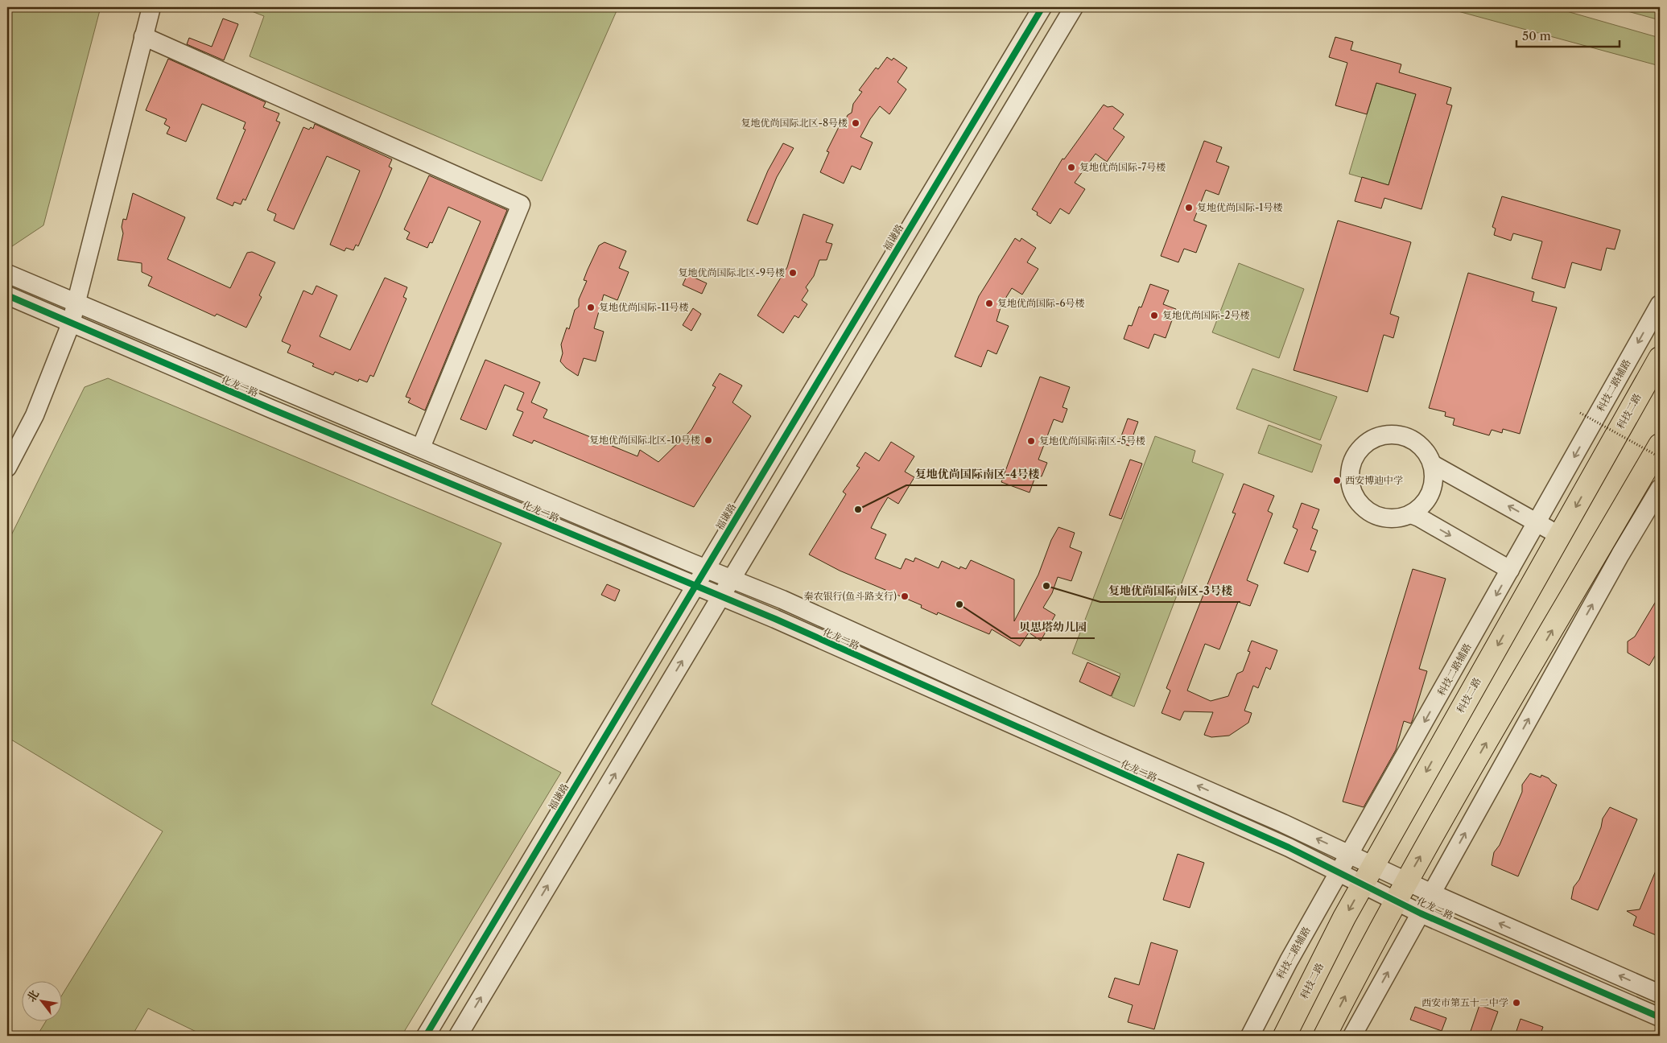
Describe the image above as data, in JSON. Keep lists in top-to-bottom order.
{
  "streets": {
    "main road": ["科技二路"],
    "street": ["福谦路", "科技二路辅路", "化龙二路"]
  },
  "crossings": [
    ["福谦路", "化龙二路"],
    ["科技二路辅路", "化龙二路"],
    ["化龙二路", "科技二路"]
  ],
  "places": [
    "复地优尚国际北区-8号楼",
    "复地优尚国际-7号楼",
    "复地优尚国际-1号楼",
    "复地优尚国际北区-9号楼",
    "复地优尚国际-6号楼",
    "复地优尚国际-11号楼",
    "复地优尚国际-2号楼",
    "复地优尚国际北区-10号楼",
    "复地优尚国际南区-5号楼",
    "西安博迪中学",
    "复地优尚国际南区-4号楼",
    "复地优尚国际南区-3号楼",
    "秦农银行(鱼斗路支行)",
    "贝思塔幼儿园",
    "西安市第五十二中学"
  ],
  "scale_bar": "50 m",
  "north": "top left"
}
